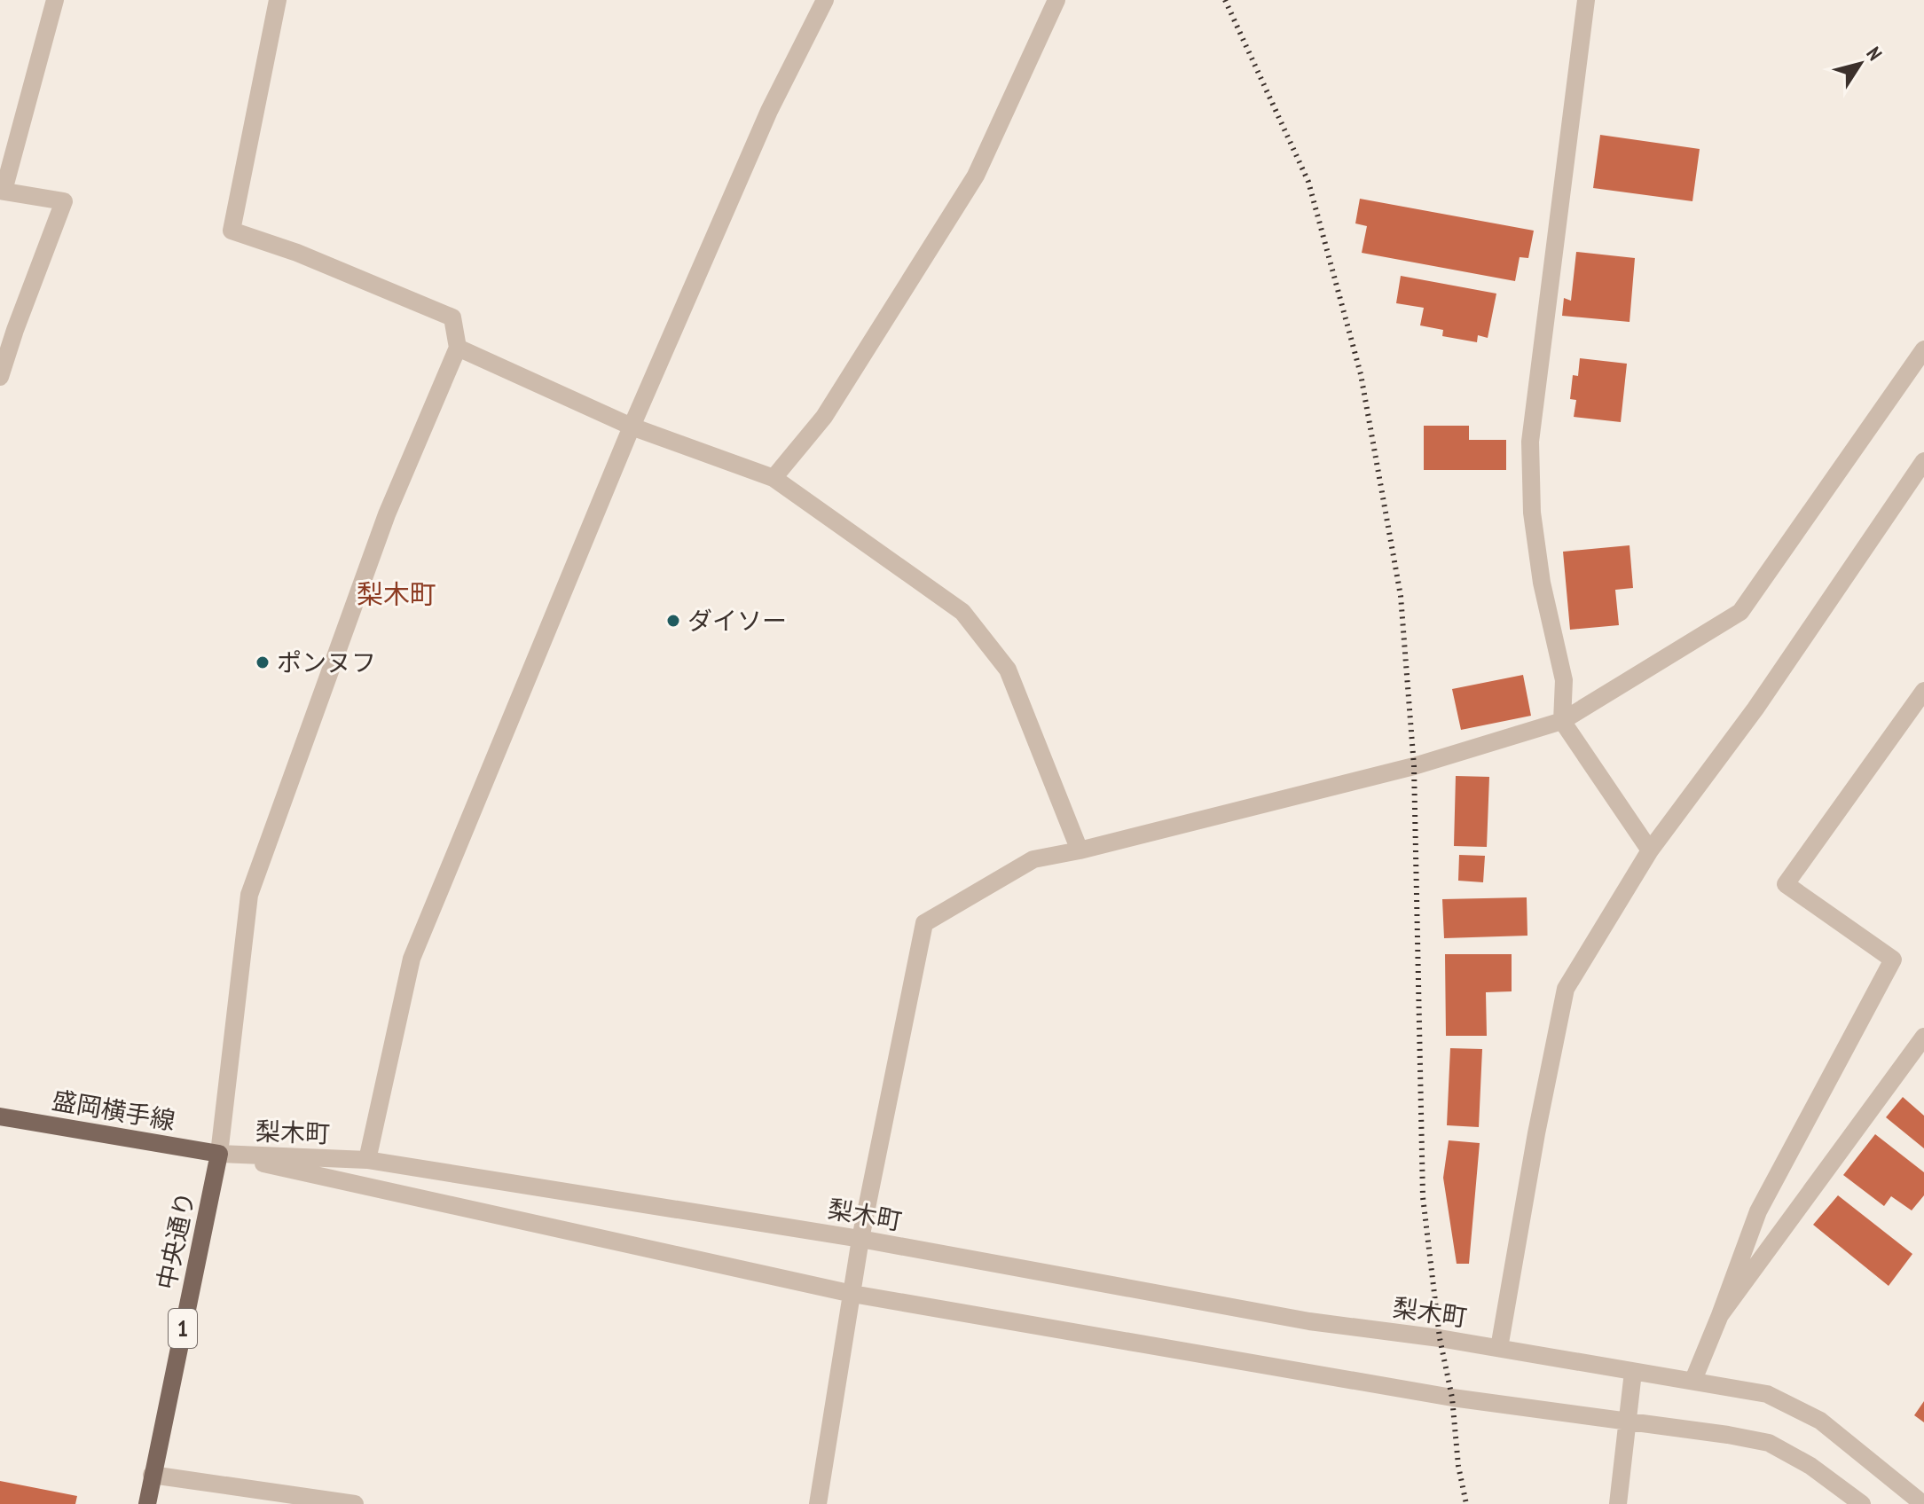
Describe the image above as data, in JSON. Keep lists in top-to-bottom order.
{
  "streets": {
    "main road": ["盛岡横手線", "中央通り", "1"],
    "street": ["梨木町"]
  },
  "crossings": [
    ["盛岡横手線", "梨木町"],
    ["盛岡横手線", "中央通り"],
    ["梨木町", "中央通り"]
  ],
  "districts": ["梨木町"],
  "places": ["ダイソー", "ポンヌフ"],
  "north": "top right"
}
